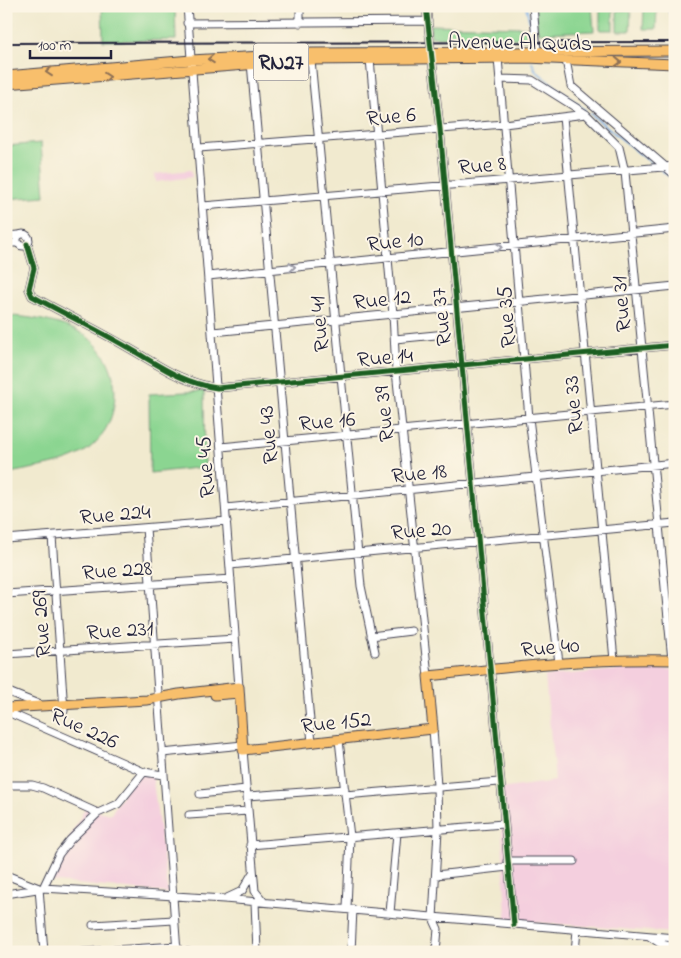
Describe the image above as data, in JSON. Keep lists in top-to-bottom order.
{
  "streets": {
    "main road": [
      "Avenue Al Quds",
      "RN27",
      "Rue 45",
      "Rue 40",
      "Rue 152"
    ],
    "street": [
      "Rue 6",
      "Rue 8",
      "Rue 10",
      "Rue 12",
      "Rue 31",
      "Rue 37",
      "Rue 35",
      "Rue 41",
      "Rue 14",
      "Rue 33",
      "Rue 39",
      "Rue 16",
      "Rue 43",
      "Rue 18",
      "Rue 224",
      "Rue 20",
      "Rue 228",
      "Rue 269",
      "Rue 231",
      "Rue 226"
    ]
  },
  "crossings": [
    ["Avenue Al Quds", "Rue 37"],
    ["Avenue Al Quds", "Rue 35"],
    ["Avenue Al Quds", "Rue 41"],
    ["Avenue Al Quds", "Rue 39"],
    ["Avenue Al Quds", "Rue 43"],
    ["Avenue Al Quds", "Rue 45"],
    ["Rue 6", "Rue 31"],
    ["Rue 6", "Rue 37"],
    ["Rue 6", "Rue 35"],
    ["Rue 6", "Rue 41"],
    ["Rue 6", "Rue 33"],
    ["Rue 6", "Rue 39"],
    ["Rue 6", "Rue 43"],
    ["Rue 6", "Rue 45"],
    ["Rue 8", "Rue 31"],
    ["Rue 8", "Rue 37"],
    ["Rue 8", "Rue 35"],
    ["Rue 8", "Rue 41"],
    ["Rue 8", "Rue 33"],
    ["Rue 8", "Rue 39"],
    ["Rue 8", "Rue 43"],
    ["Rue 8", "Rue 45"],
    ["Rue 10", "Rue 31"],
    ["Rue 10", "Rue 37"],
    ["Rue 10", "Rue 35"],
    ["Rue 10", "Rue 41"],
    ["Rue 10", "Rue 33"],
    ["Rue 10", "Rue 39"],
    ["Rue 10", "Rue 43"],
    ["Rue 10", "Rue 45"],
    ["Rue 12", "Rue 31"],
    ["Rue 12", "Rue 37"],
    ["Rue 12", "Rue 35"],
    ["Rue 12", "Rue 41"],
    ["Rue 12", "Rue 33"],
    ["Rue 12", "Rue 39"],
    ["Rue 12", "Rue 43"],
    ["Rue 12", "Rue 45"],
    ["Rue 31", "Rue 35"],
    ["Rue 31", "Rue 14"],
    ["Rue 31", "Rue 16"],
    ["Rue 31", "Rue 18"],
    ["Rue 31", "Rue 20"],
    ["Rue 31", "Rue 40"],
    ["Rue 37", "Rue 14"],
    ["Rue 37", "Rue 16"],
    ["Rue 37", "Rue 18"],
    ["Rue 37", "Rue 20"],
    ["Rue 37", "Rue 40"],
    ["Rue 35", "Rue 14"],
    ["Rue 35", "Rue 16"],
    ["Rue 35", "Rue 18"],
    ["Rue 35", "Rue 20"],
    ["Rue 35", "Rue 40"],
    ["Rue 41", "Rue 14"],
    ["Rue 41", "Rue 16"],
    ["Rue 41", "Rue 18"],
    ["Rue 41", "Rue 20"],
    ["Rue 14", "Rue 33"],
    ["Rue 14", "Rue 39"],
    ["Rue 14", "Rue 43"],
    ["Rue 14", "Rue 45"],
    ["Rue 33", "Rue 16"],
    ["Rue 33", "Rue 18"],
    ["Rue 33", "Rue 20"],
    ["Rue 33", "Rue 40"],
    ["Rue 39", "Rue 16"],
    ["Rue 39", "Rue 18"],
    ["Rue 39", "Rue 20"],
    ["Rue 39", "Rue 40"],
    ["Rue 16", "Rue 43"],
    ["Rue 16", "Rue 45"],
    ["Rue 43", "Rue 18"],
    ["Rue 43", "Rue 20"],
    ["Rue 43", "Rue 152"],
    ["Rue 45", "Rue 18"],
    ["Rue 45", "Rue 224"],
    ["Rue 45", "Rue 20"],
    ["Rue 45", "Rue 228"],
    ["Rue 45", "Rue 231"],
    ["Rue 45", "Rue 152"],
    ["Rue 224", "Rue 269"],
    ["Rue 228", "Rue 269"],
    ["Rue 269", "Rue 231"]
  ],
  "scale_bar": "100 m"
}
